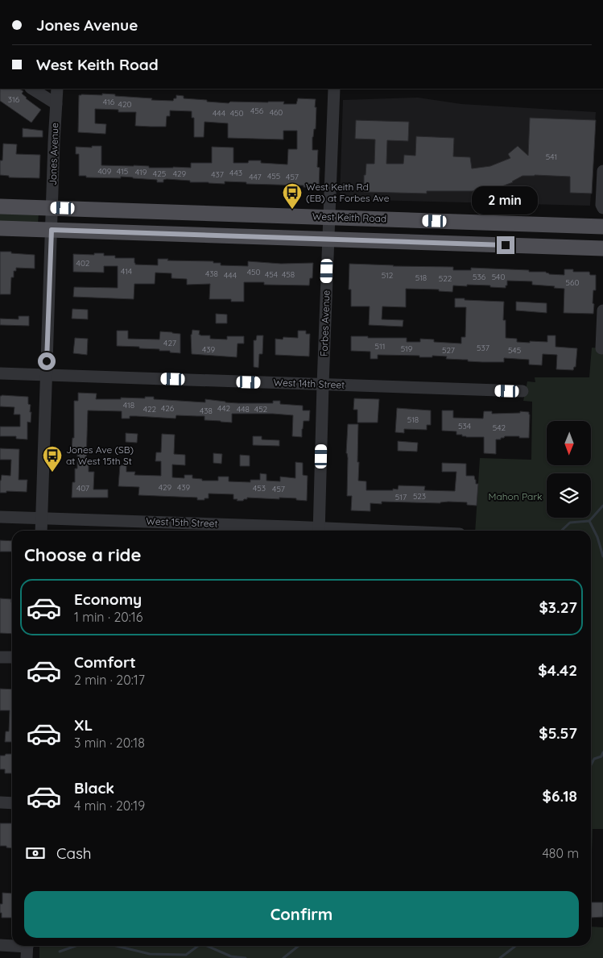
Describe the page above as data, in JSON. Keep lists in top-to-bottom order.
{
  "streets": {
    "main road": ["West Keith Road"],
    "street": [
      "Jones Avenue",
      "Forbes Avenue",
      "West 14th Street",
      "West 15th Street"
    ]
  },
  "crossings": [
    ["Jones Avenue", "West Keith Road"],
    ["Jones Avenue", "West 14th Street"],
    ["Jones Avenue", "West 15th Street"],
    ["West Keith Road", "Forbes Avenue"],
    ["Forbes Avenue", "West 14th Street"],
    ["Forbes Avenue", "West 15th Street"]
  ],
  "parks": ["Mahon Park"],
  "places": {
    "bus stop": ["West Keith Rd (EB) at Forbes Ave", "Jones Ave (SB) at West 15th St"]
  },
  "house_numbers": [
    "316",
    "416",
    "420",
    "456",
    "460",
    "444",
    "450",
    "541",
    "409",
    "415",
    "419",
    "443",
    "425",
    "429",
    "437",
    "455",
    "447",
    "457",
    "402",
    "414",
    "450",
    "438",
    "454",
    "458",
    "444",
    "512",
    "536",
    "540",
    "518",
    "522",
    "560",
    "427",
    "511",
    "537",
    "519",
    "439",
    "527",
    "545",
    "418",
    "426",
    "442",
    "422",
    "448",
    "452",
    "438",
    "518",
    "534",
    "542",
    "429",
    "439",
    "407",
    "453",
    "457",
    "523",
    "517"
  ],
  "north": "bottom",
  "page": {
    "banner": ["Jones Avenue", "West Keith Road"],
    "bubble": "2 min",
    "heading": "Choose a ride",
    "list": [
      {
        "name": "Economy",
        "note": "1 min · 20:16",
        "value": "$3.27"
      },
      {
        "name": "Comfort",
        "note": "2 min · 20:17",
        "value": "$4.42"
      },
      {
        "name": "XL",
        "note": "3 min · 20:18",
        "value": "$5.57"
      },
      {
        "name": "Black",
        "note": "4 min · 20:19",
        "value": "$6.18"
      }
    ],
    "pay": ["Cash", "480 m"],
    "buttons": "Confirm"
  }
}
